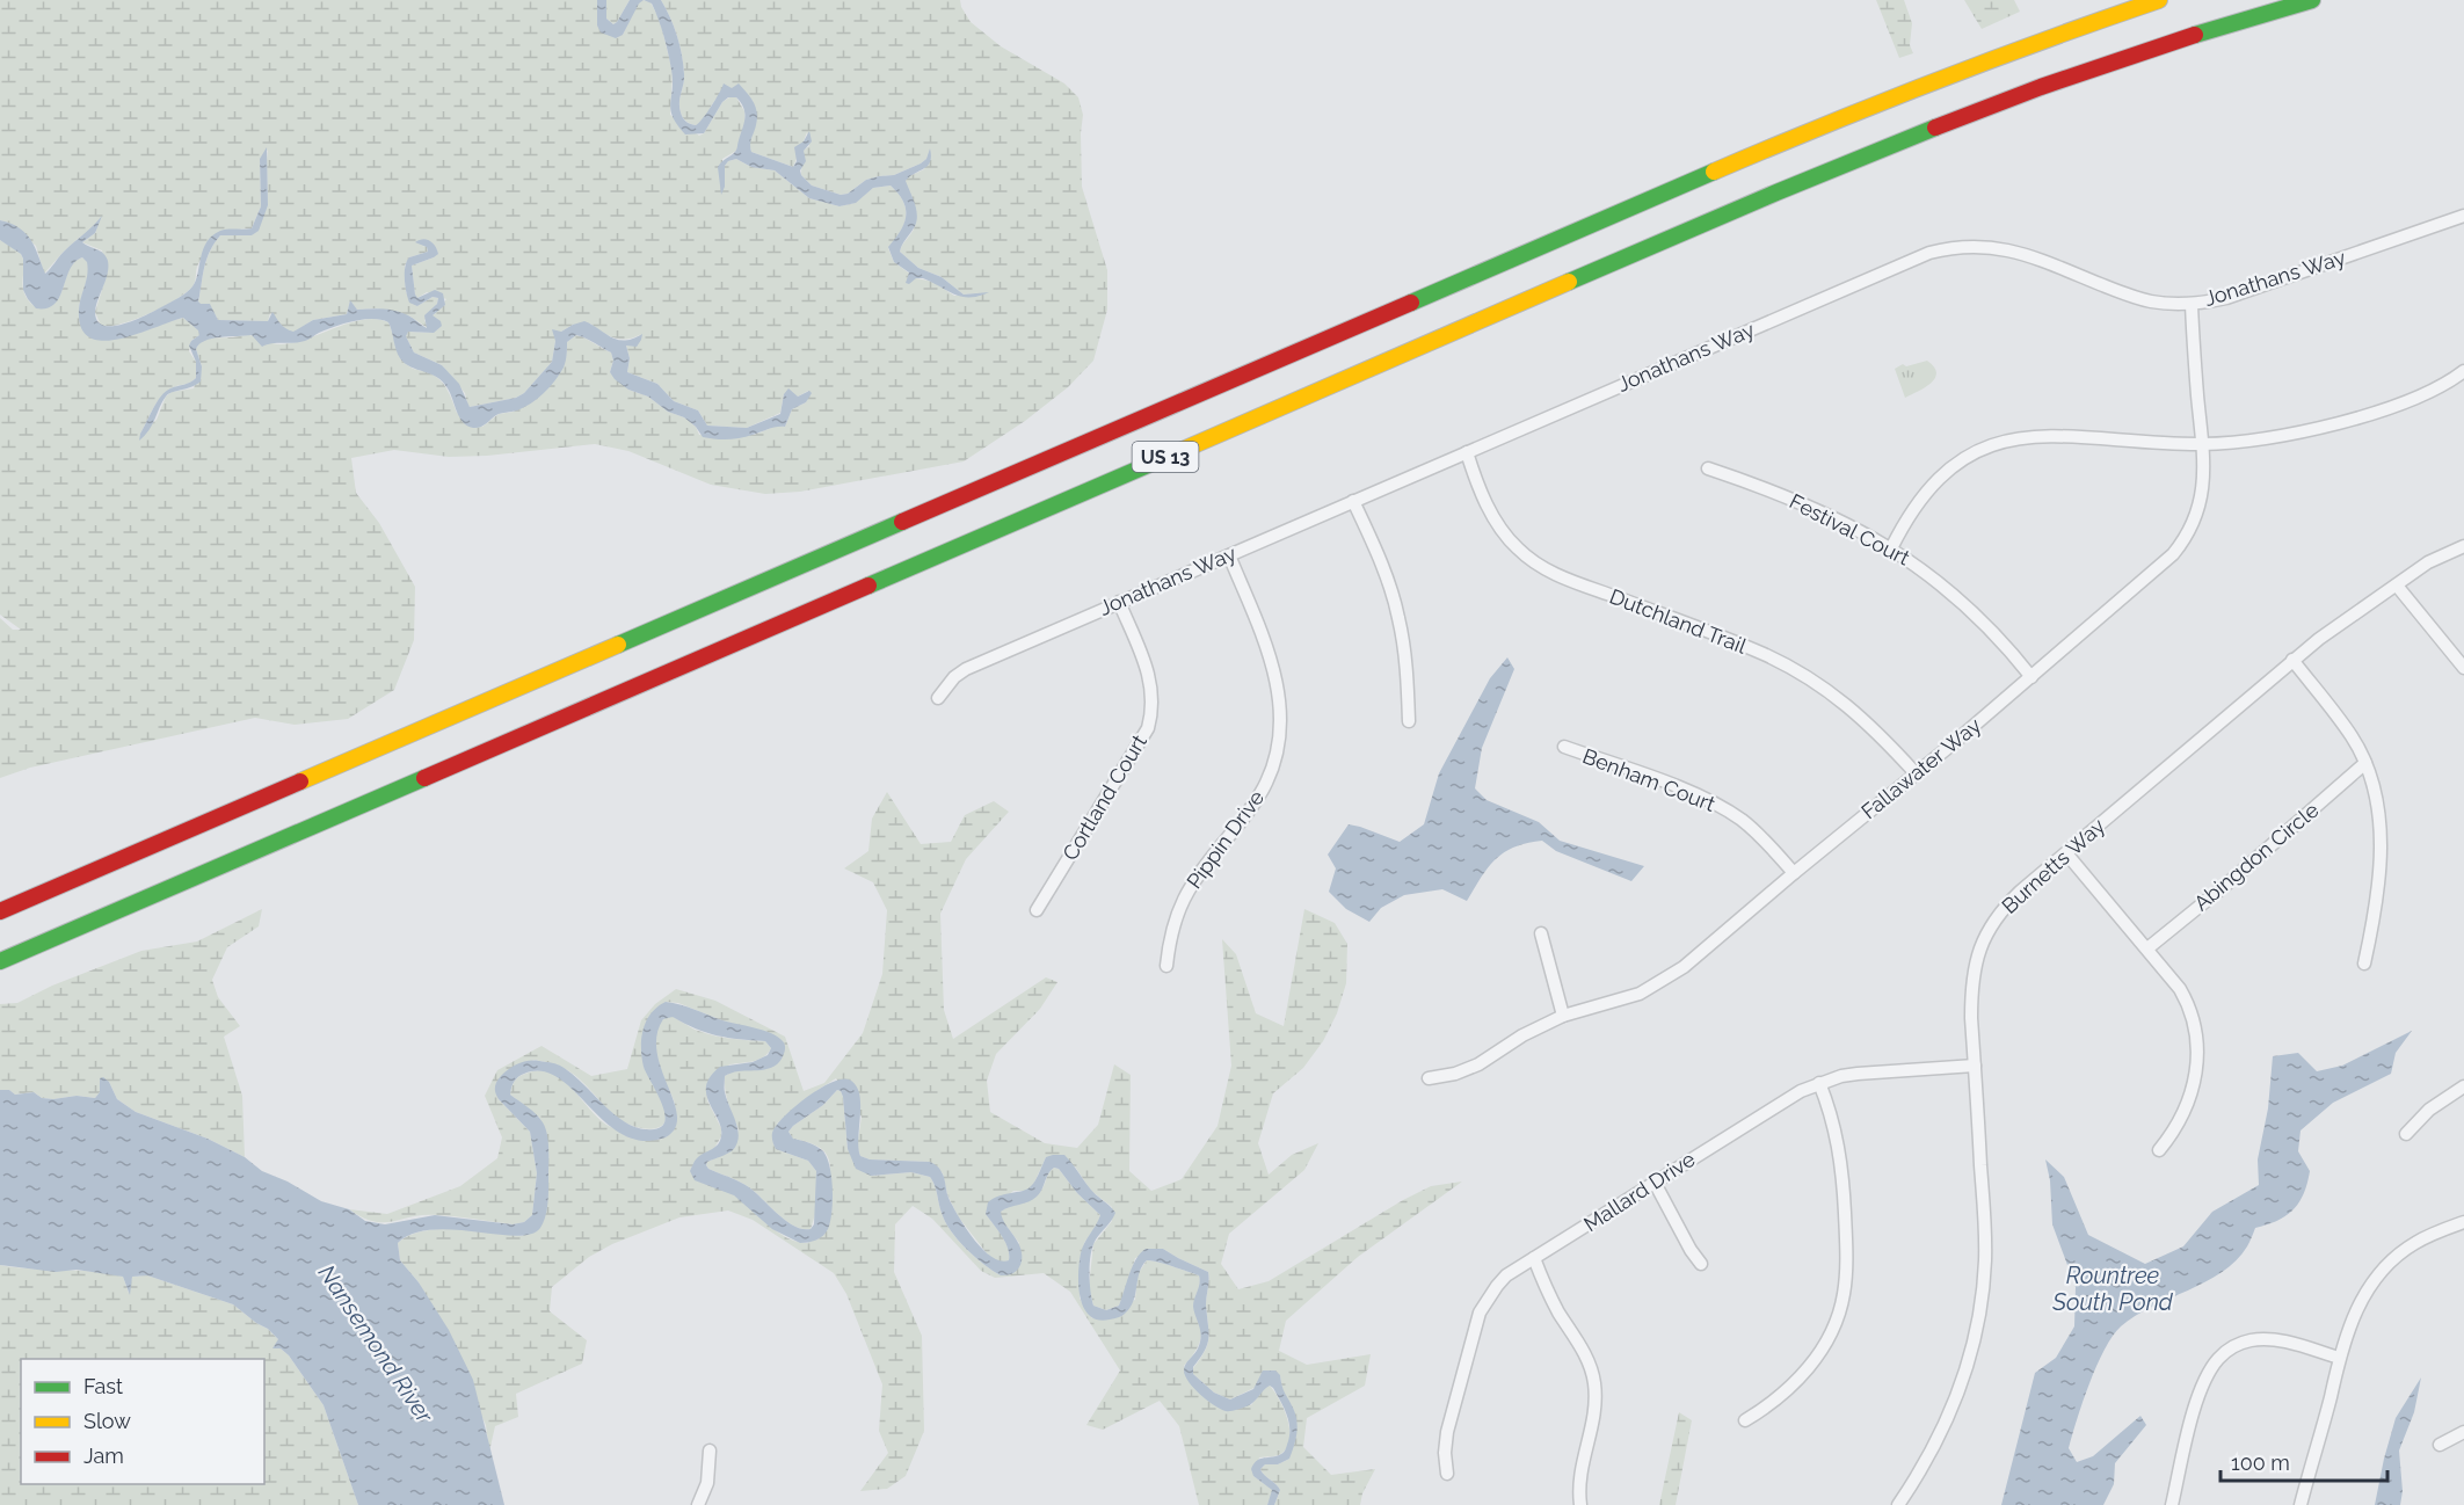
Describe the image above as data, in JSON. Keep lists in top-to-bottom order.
{
  "streets": {
    "highway": ["US 13"],
    "street": [
      "Jonathans Way",
      "Festival Court",
      "Dutchland Trail",
      "Fallawater Way",
      "Benham Court",
      "Cortland Court",
      "Pippin Drive",
      "Abingdon Circle",
      "Burnetts Way",
      "Mallard Drive"
    ]
  },
  "crossings": [
    ["Jonathans Way", "Dutchland Trail"],
    ["Jonathans Way", "Fallawater Way"],
    ["Jonathans Way", "Cortland Court"],
    ["Jonathans Way", "Pippin Drive"],
    ["Festival Court", "Fallawater Way"],
    ["Dutchland Trail", "Fallawater Way"],
    ["Fallawater Way", "Benham Court"],
    ["Burnetts Way", "Mallard Drive"]
  ],
  "water": ["Rountree South Pond", "Nansemond River"],
  "legend": ["Fast", "Slow", "Jam"],
  "scale_bar": "100 m"
}
